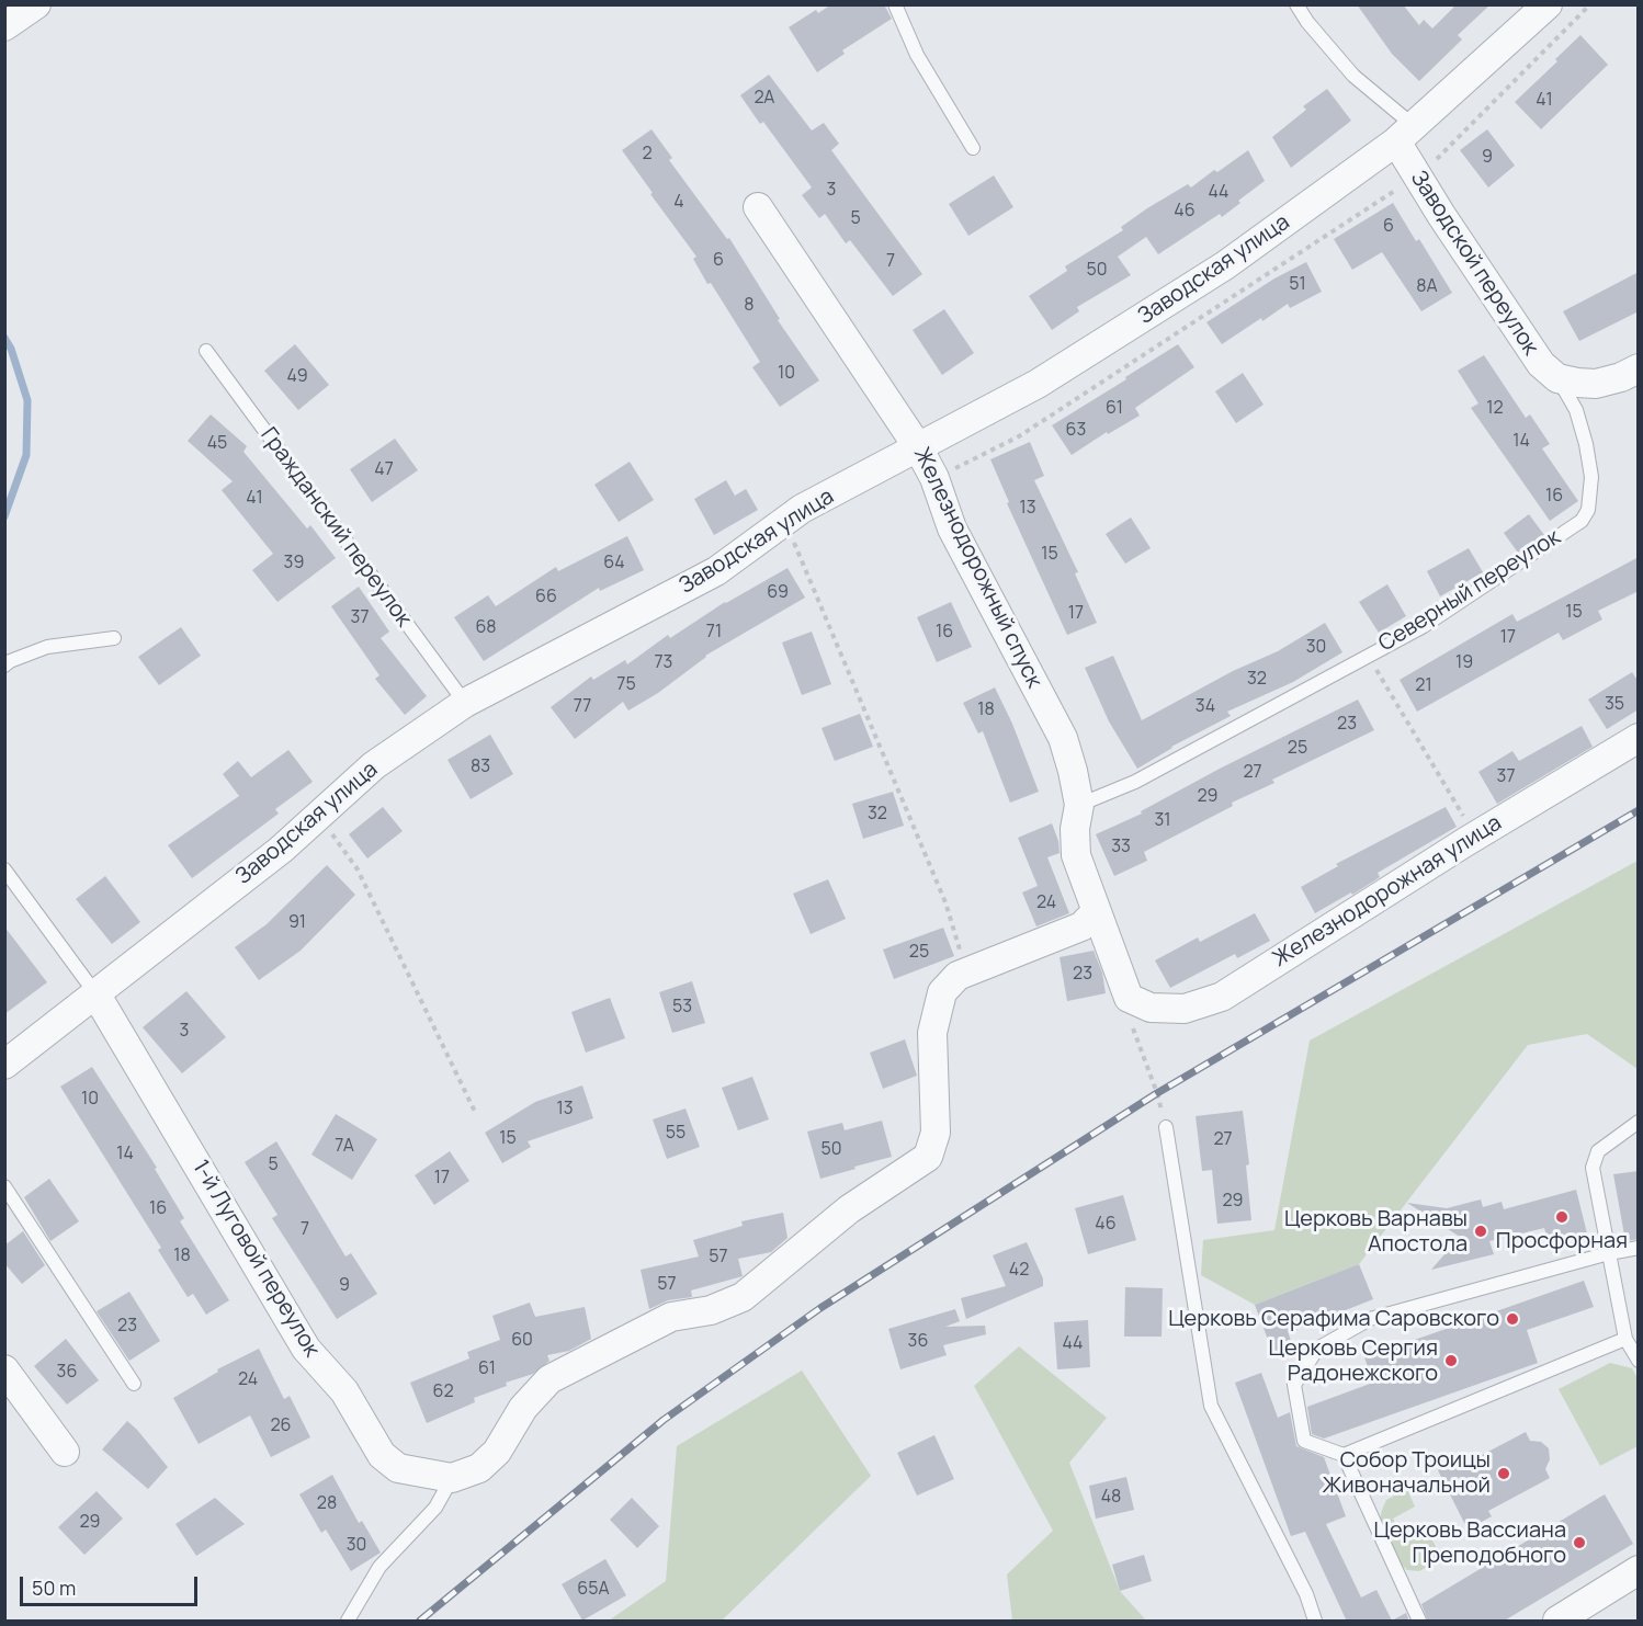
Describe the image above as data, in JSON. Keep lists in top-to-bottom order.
{
  "streets": {
    "street": [
      "Заводской переулок",
      "Заводская улица",
      "Железнодорожный спуск",
      "Железнодорожная улица",
      "1-й Луговой переулок"
    ],
    "lane": ["Гражданский переулок", "Северный переулок"]
  },
  "crossings": [
    ["Заводской переулок", "Заводская улица"],
    ["Заводской переулок", "Северный переулок"],
    ["Заводская улица", "Гражданский переулок"],
    ["Заводская улица", "Железнодорожный спуск"],
    ["Заводская улица", "1-й Луговой переулок"],
    ["Железнодорожный спуск", "Северный переулок"],
    ["Железнодорожный спуск", "Железнодорожная улица"]
  ],
  "places": [
    "Просфорная",
    "Церковь Варнавы Апостола",
    "Церковь Серафима Саровского",
    "Церковь Сергия Радонежского",
    "Собор Троицы Живоначальной",
    "Церковь Вассиана Преподобного"
  ],
  "house_numbers": [
    "2А",
    "41",
    "2",
    "9",
    "3",
    "44",
    "4",
    "46",
    "5",
    "6",
    "6",
    "7",
    "50",
    "51",
    "8А",
    "8",
    "10",
    "49",
    "61",
    "12",
    "63",
    "14",
    "45",
    "47",
    "16",
    "41",
    "13",
    "15",
    "39",
    "64",
    "69",
    "66",
    "15",
    "17",
    "37",
    "68",
    "71",
    "16",
    "17",
    "30",
    "73",
    "19",
    "32",
    "75",
    "21",
    "35",
    "77",
    "34",
    "18",
    "23",
    "25",
    "83",
    "27",
    "37",
    "29",
    "32",
    "31",
    "33",
    "24",
    "91",
    "25",
    "23",
    "53",
    "3",
    "10",
    "13",
    "55",
    "15",
    "27",
    "7А",
    "50",
    "14",
    "5",
    "17",
    "29",
    "16",
    "46",
    "7",
    "18",
    "57",
    "42",
    "57",
    "9",
    "23",
    "60",
    "36",
    "44",
    "61",
    "36",
    "24",
    "62",
    "26",
    "48",
    "28",
    "29",
    "30",
    "65А"
  ],
  "scale_bar": "50 m"
}
